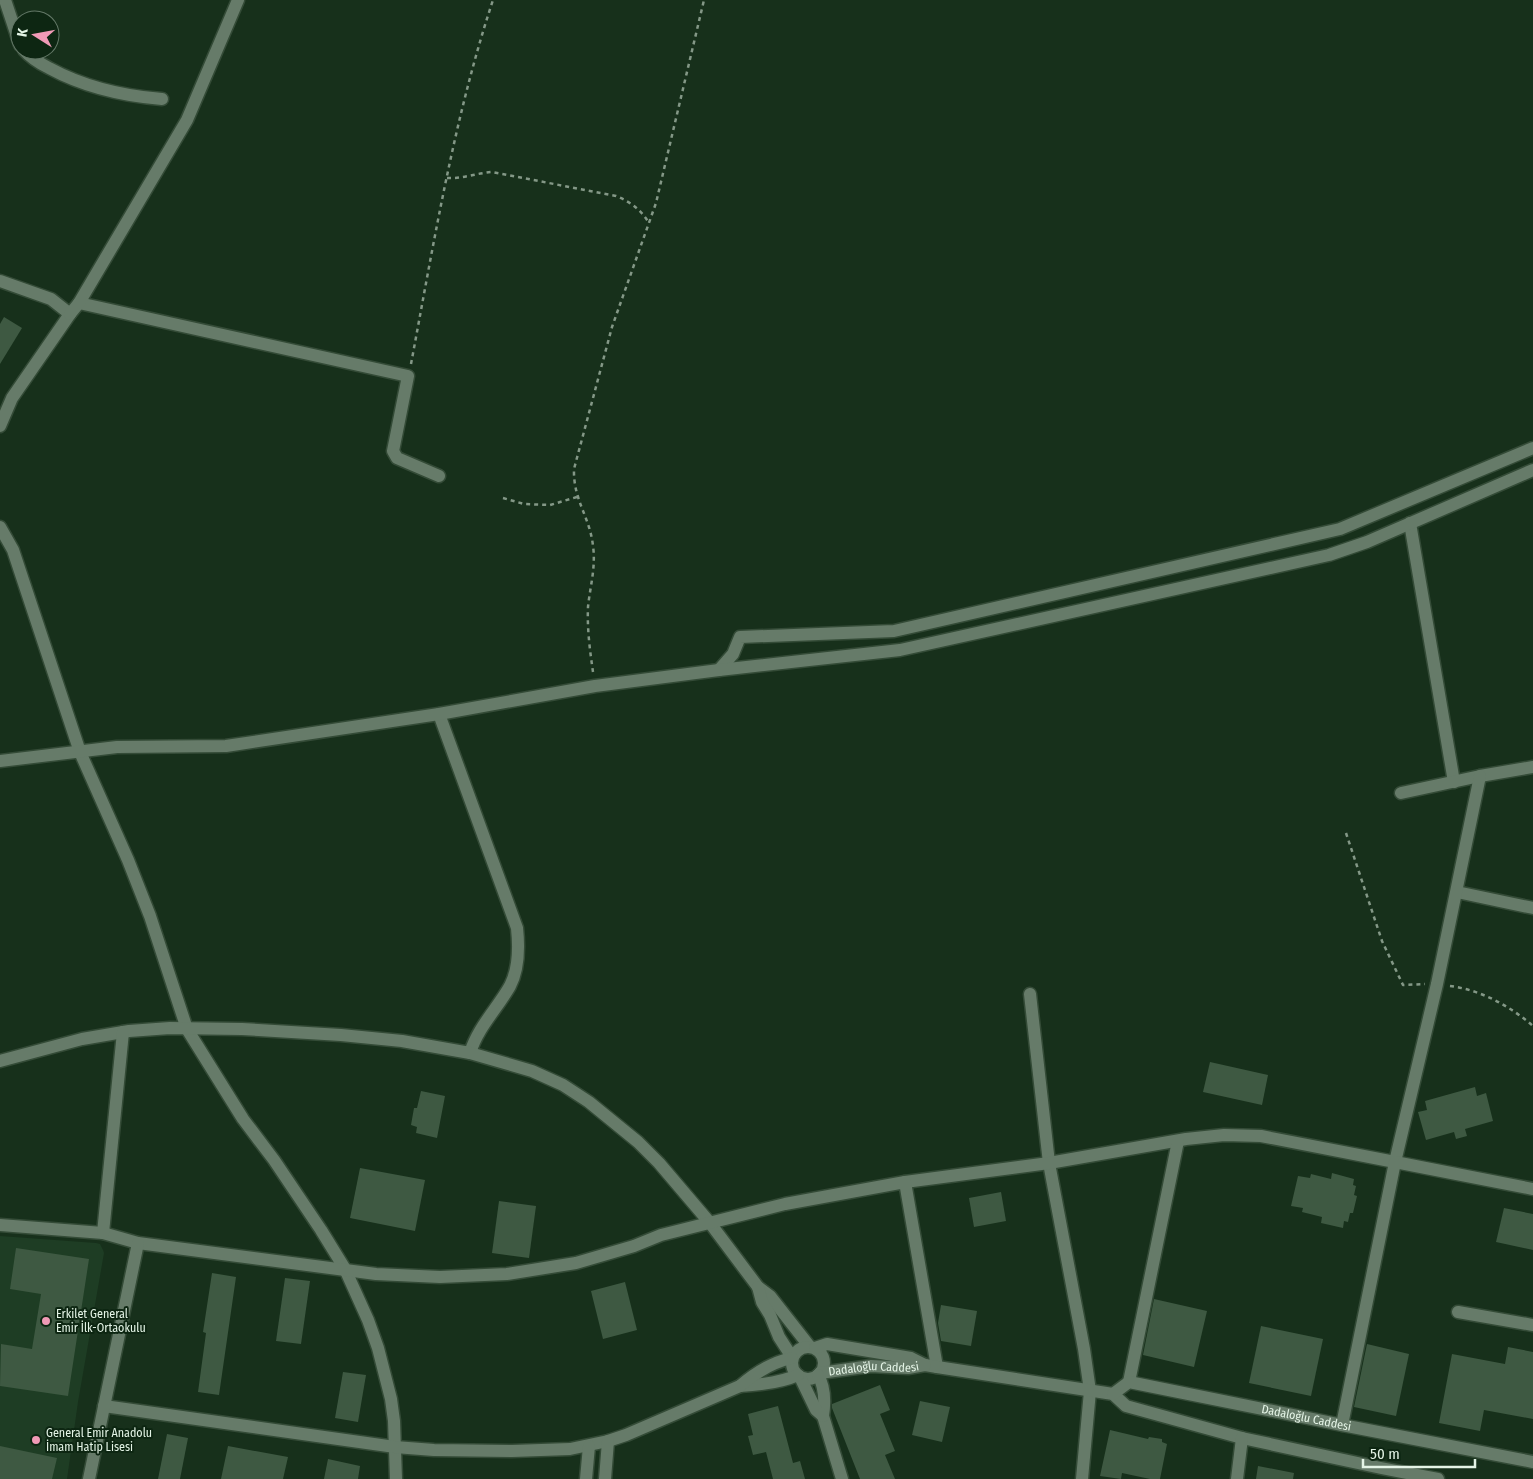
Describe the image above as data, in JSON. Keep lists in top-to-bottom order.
{
  "streets": {
    "street": ["Dadaloğlu Caddesi"]
  },
  "places": ["Erkilet General Emir İlk-Ortaokulu", "General Emir Anadolu İmam Hatip Lisesi"],
  "scale_bar": "50 m",
  "north": "left"
}
